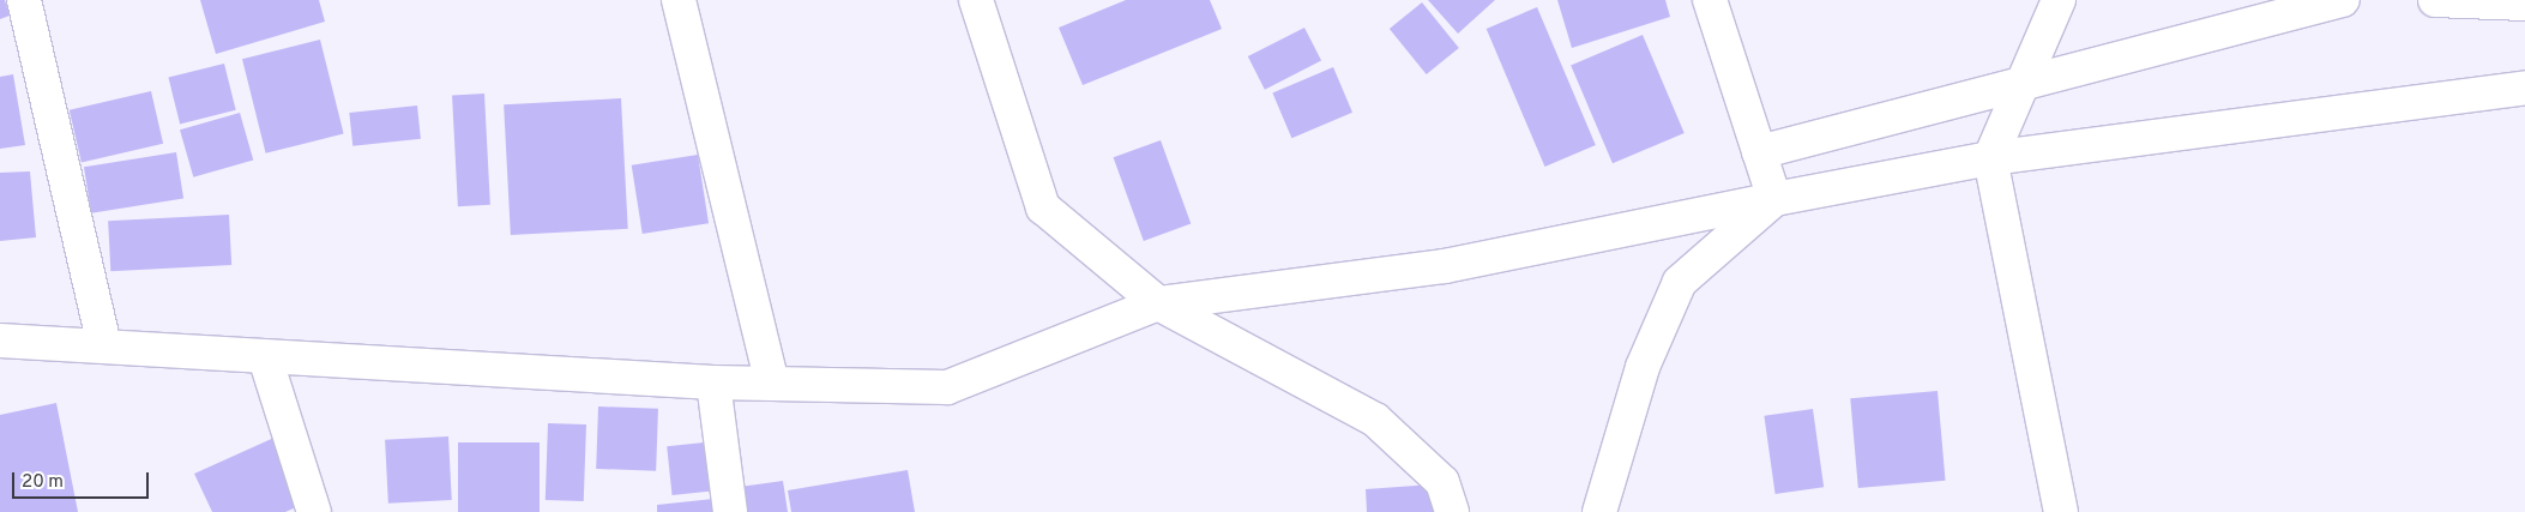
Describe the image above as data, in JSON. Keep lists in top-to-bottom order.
{
  "scale_bar": "20 m"
}
